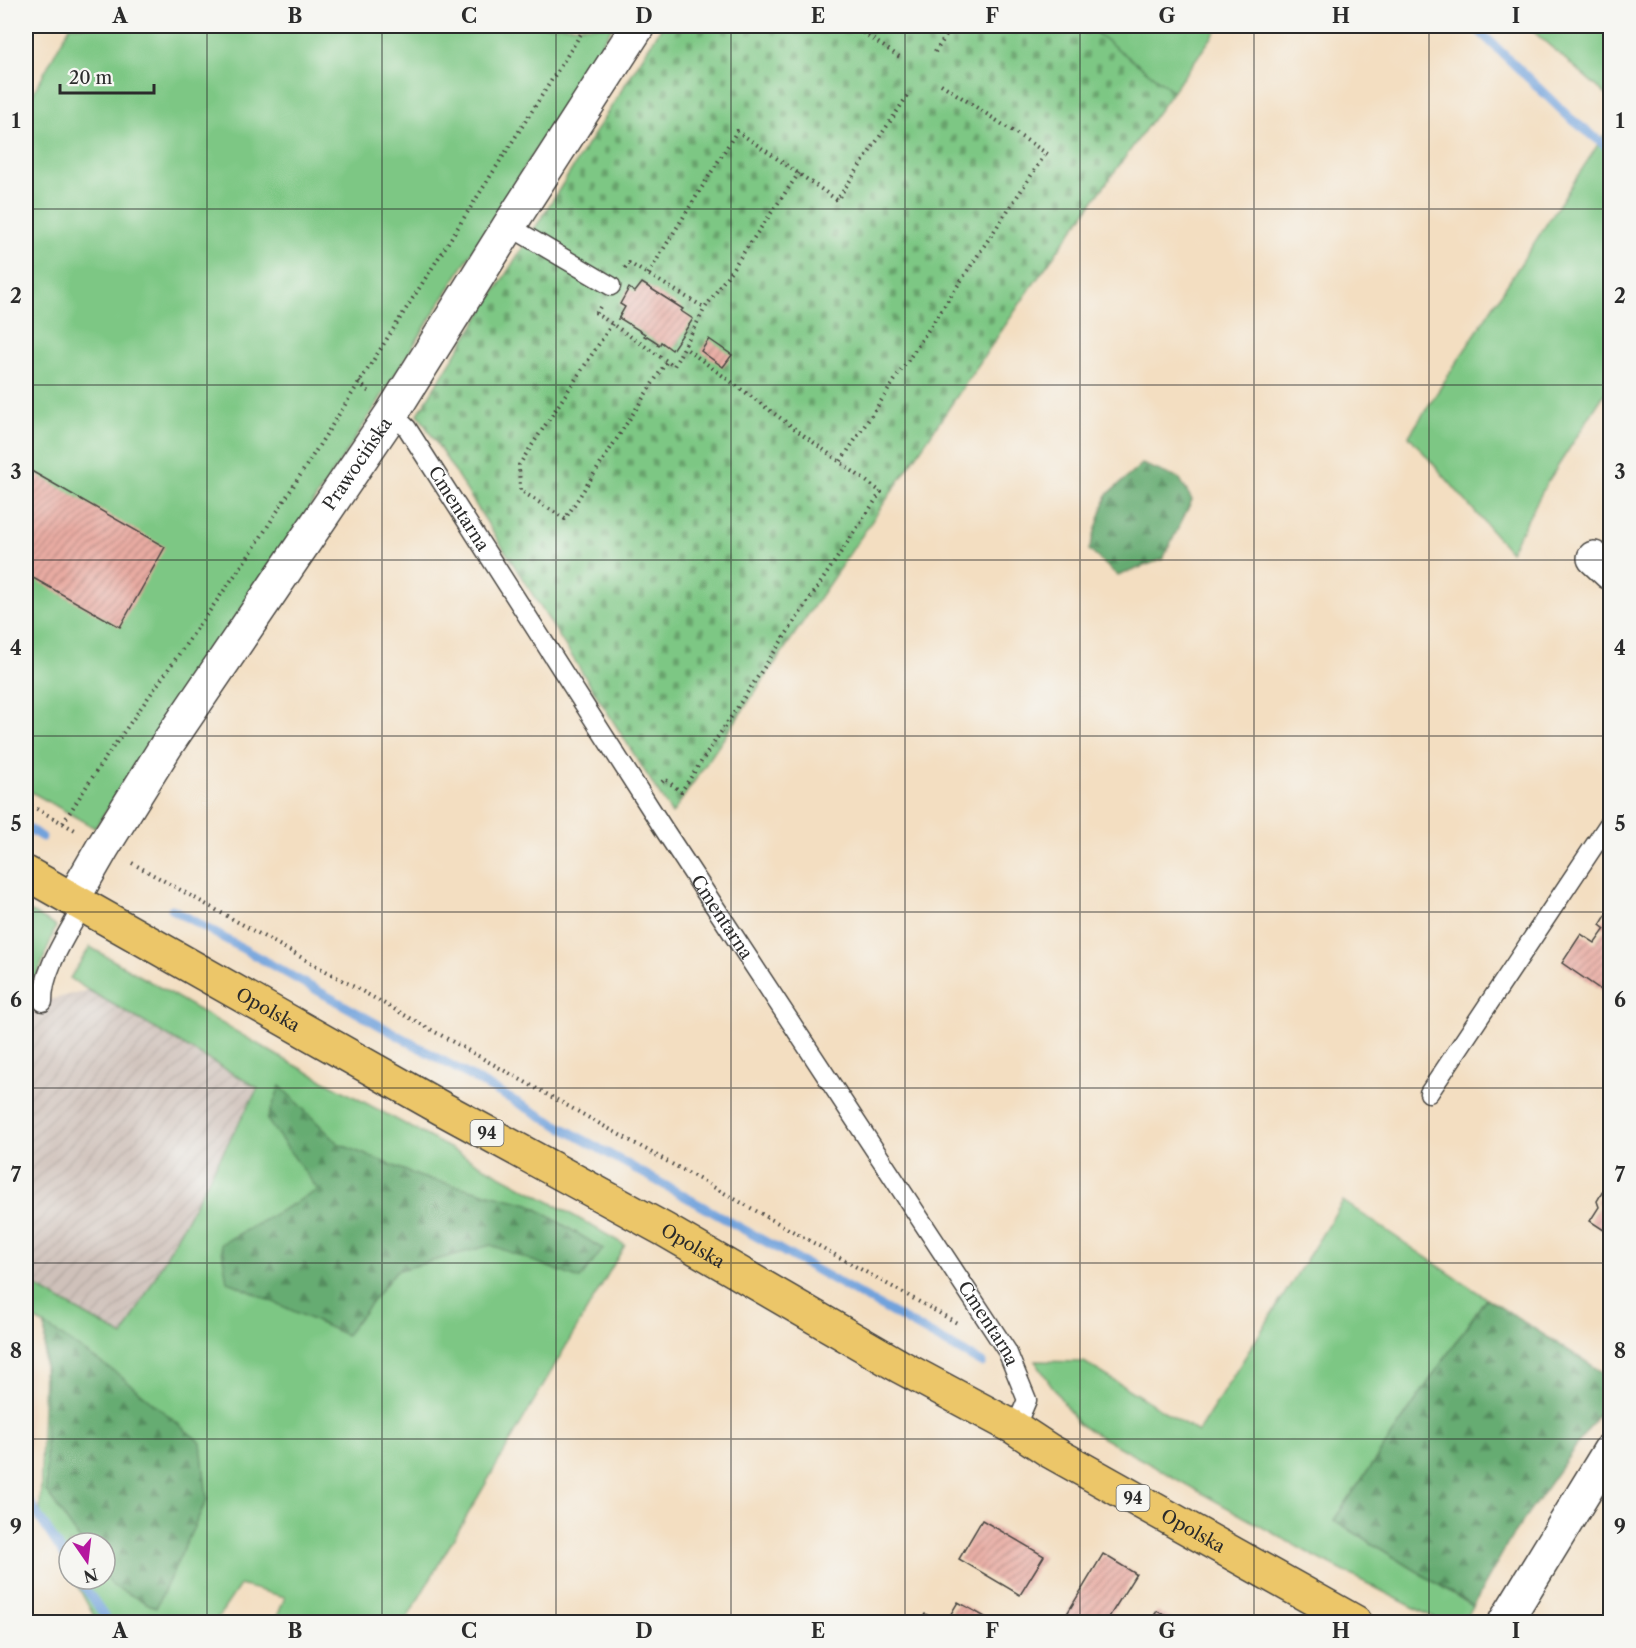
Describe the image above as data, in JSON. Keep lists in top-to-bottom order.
{
  "streets": {
    "main road": ["Opolska", "94"],
    "street": ["Prawocińska"],
    "lane": ["Cmentarna"]
  },
  "crossings": [
    ["Prawocińska", "Cmentarna"],
    ["Prawocińska", "Opolska"],
    ["Cmentarna", "Opolska"]
  ],
  "scale_bar": "20 m",
  "north": "bottom",
  "grid": {
    "columns": [
      "A",
      "B",
      "C",
      "D",
      "E",
      "F",
      "G",
      "H",
      "I"
    ],
    "rows": [
      "1",
      "2",
      "3",
      "4",
      "5",
      "6",
      "7",
      "8",
      "9"
    ]
  }
}
